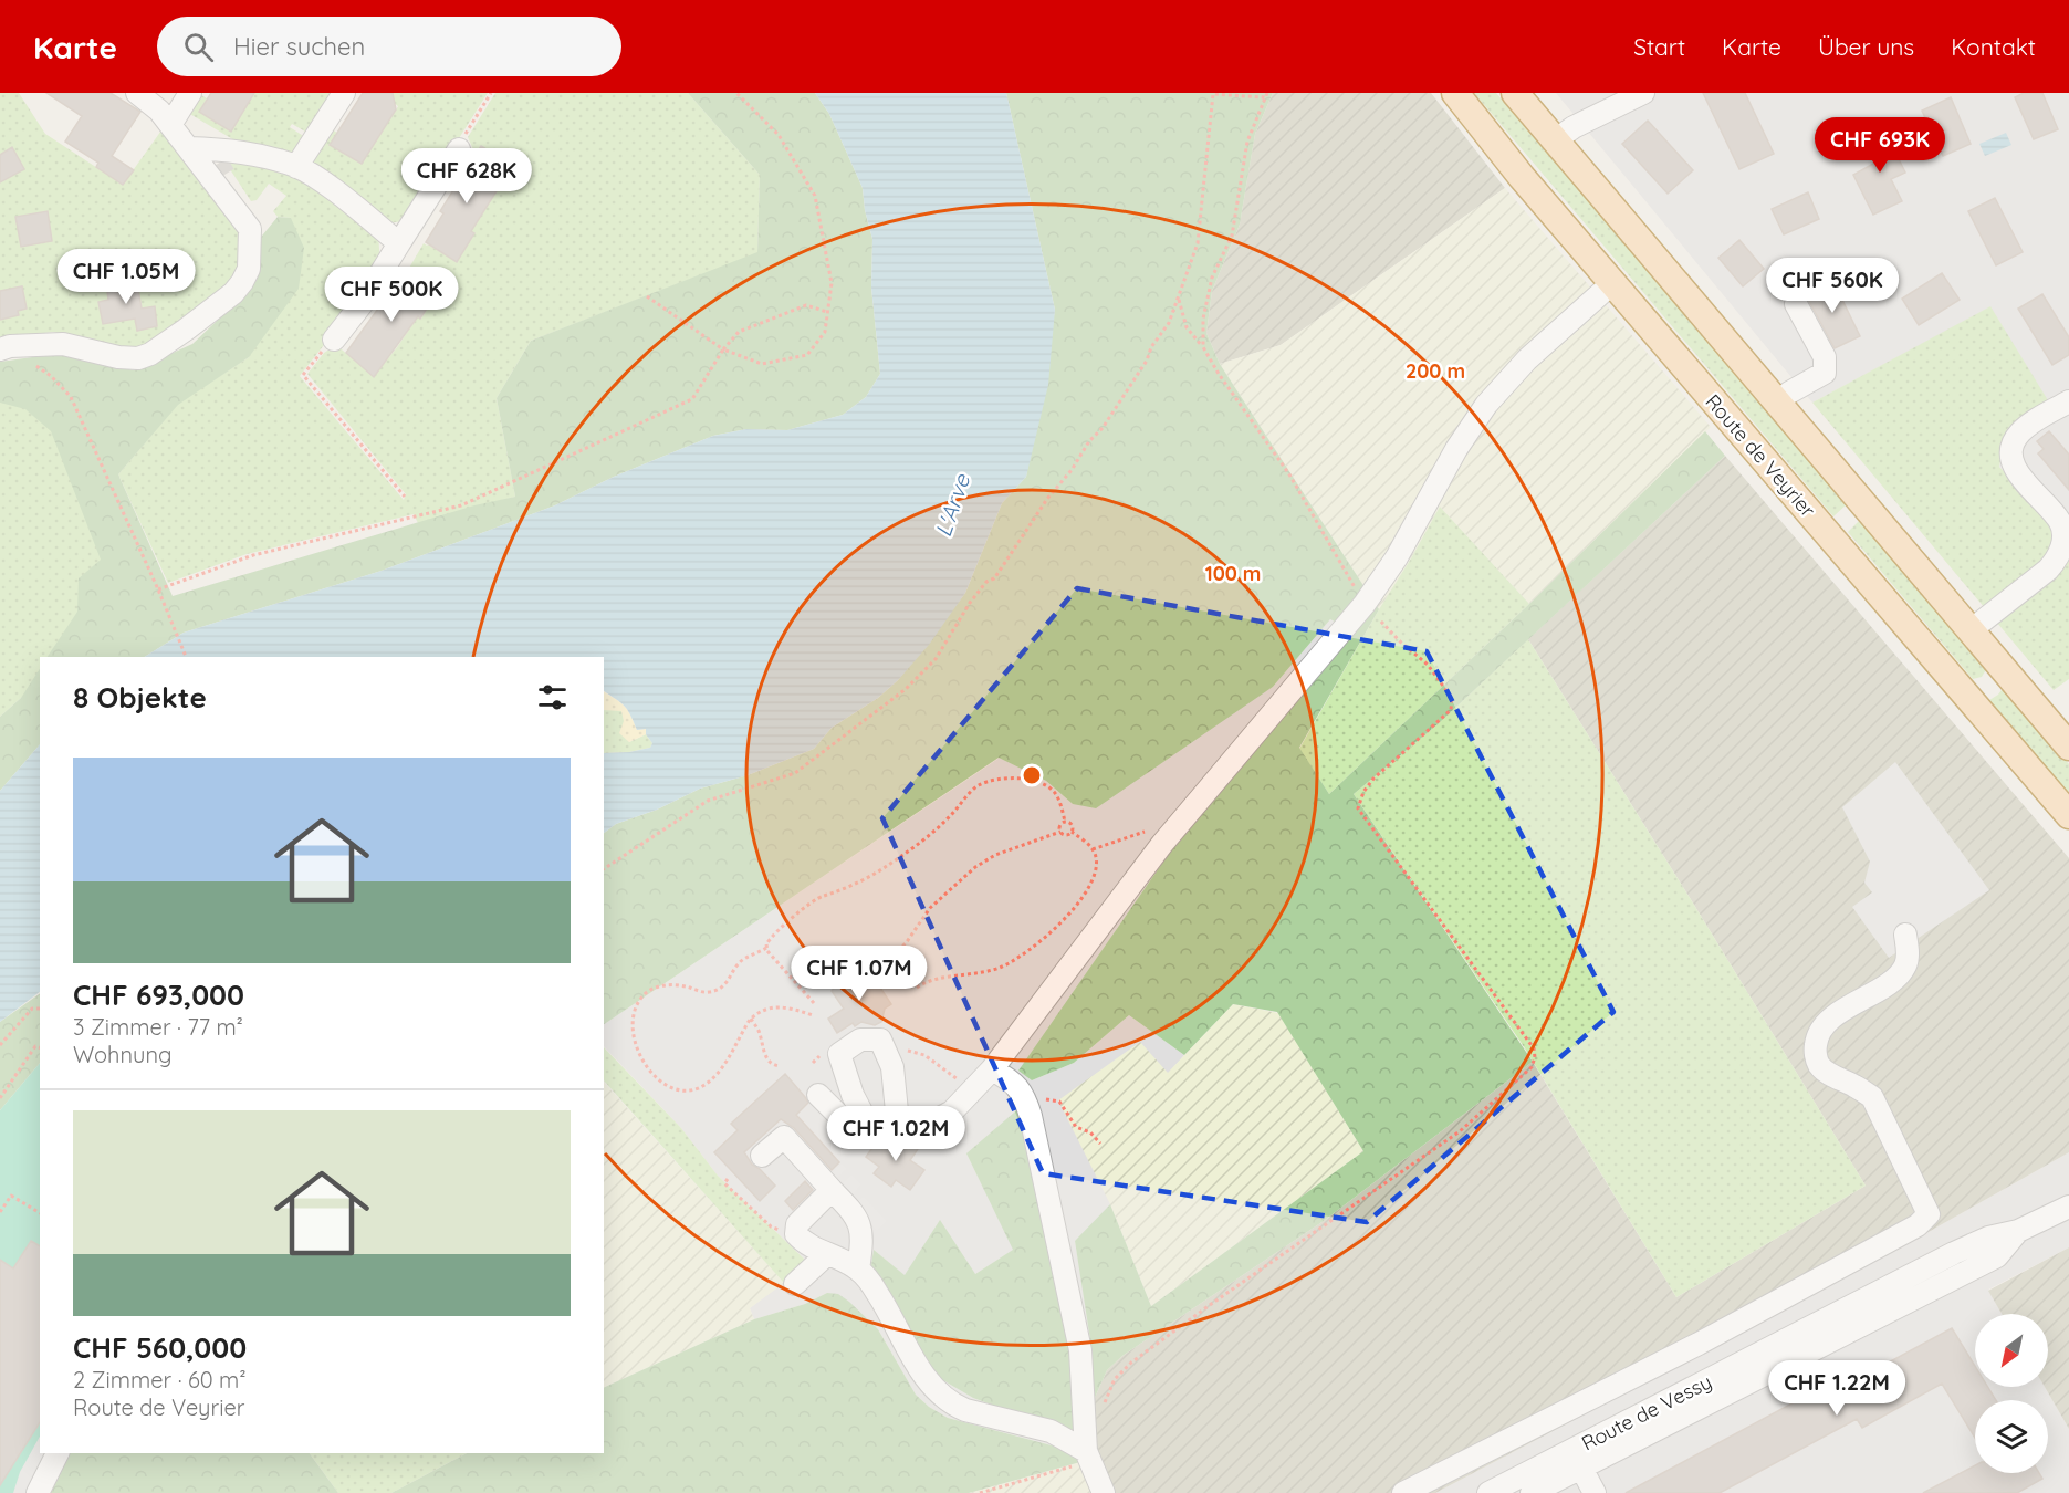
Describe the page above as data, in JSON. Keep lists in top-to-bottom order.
{
  "streets": {
    "main road": ["Route de Veyrier"],
    "street": ["Route de Vessy"]
  },
  "water": ["L'Arve"],
  "north": "bottom left",
  "page": {
    "header": "Karte",
    "search": "Hier suchen",
    "nav": [
      "Start",
      "Karte",
      "Über uns",
      "Kontakt"
    ],
    "price": [
      "CHF 693K",
      "CHF 628K",
      "CHF 1.05M",
      "CHF 560K",
      "CHF 500K",
      "CHF 1.07M",
      "CHF 1.02M",
      "CHF 1.22M"
    ],
    "heading": "8 Objekte",
    "list": [
      {
        "name": "CHF 693,000",
        "note": "3 Zimmer · 77 m² · Wohnung"
      },
      {
        "name": "CHF 560,000",
        "note": "2 Zimmer · 60 m² · Route de Veyrier"
      }
    ]
  },
  "rings": ["200 m", "100 m"]
}
